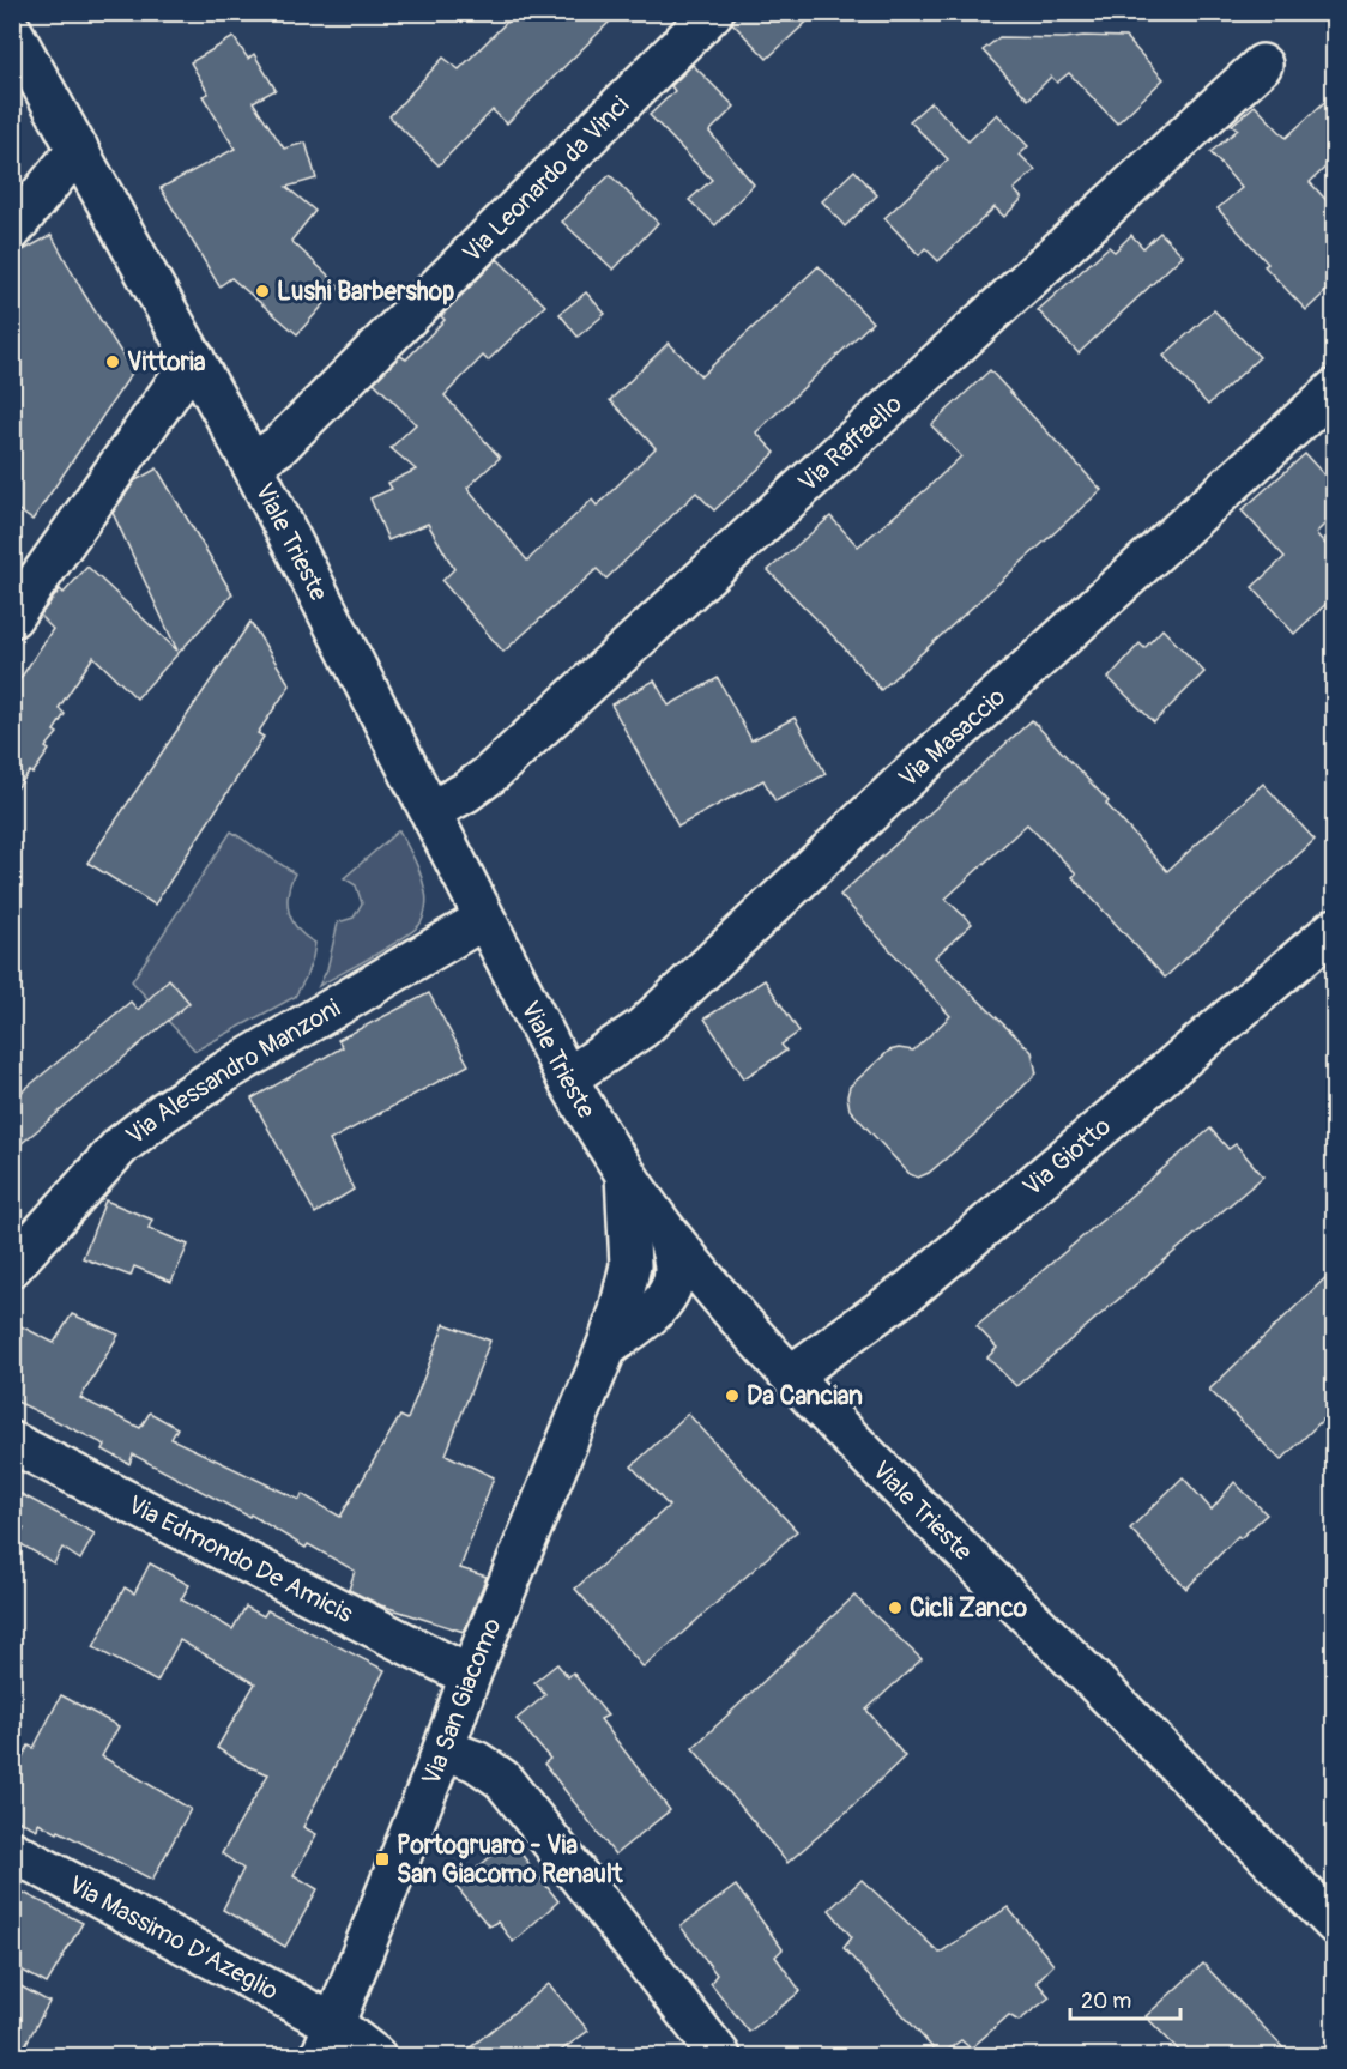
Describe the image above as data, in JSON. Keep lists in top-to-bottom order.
{
  "streets": {
    "street": [
      "Via Leonardo da Vinci",
      "Via Raffaello",
      "Viale Trieste",
      "Via Masaccio",
      "Via Alessandro Manzoni",
      "Via Giotto",
      "Via Edmondo De Amicis",
      "Via San Giacomo",
      "Via Massimo D'Azeglio"
    ]
  },
  "crossings": [
    ["Via Leonardo da Vinci", "Viale Trieste"],
    ["Via Raffaello", "Viale Trieste"],
    ["Viale Trieste", "Via Masaccio"],
    ["Viale Trieste", "Via Alessandro Manzoni"],
    ["Viale Trieste", "Via Giotto"],
    ["Viale Trieste", "Via San Giacomo"],
    ["Via Edmondo De Amicis", "Via San Giacomo"],
    ["Via San Giacomo", "Via Massimo D'Azeglio"]
  ],
  "places": {
    "other": [
      "Lushi Barbershop",
      "Vittoria",
      "Da Cancian",
      "Cicli Zanco"
    ],
    "transit": ["Portogruaro - Via San Giacomo Renault"]
  },
  "scale_bar": "20 m"
}
